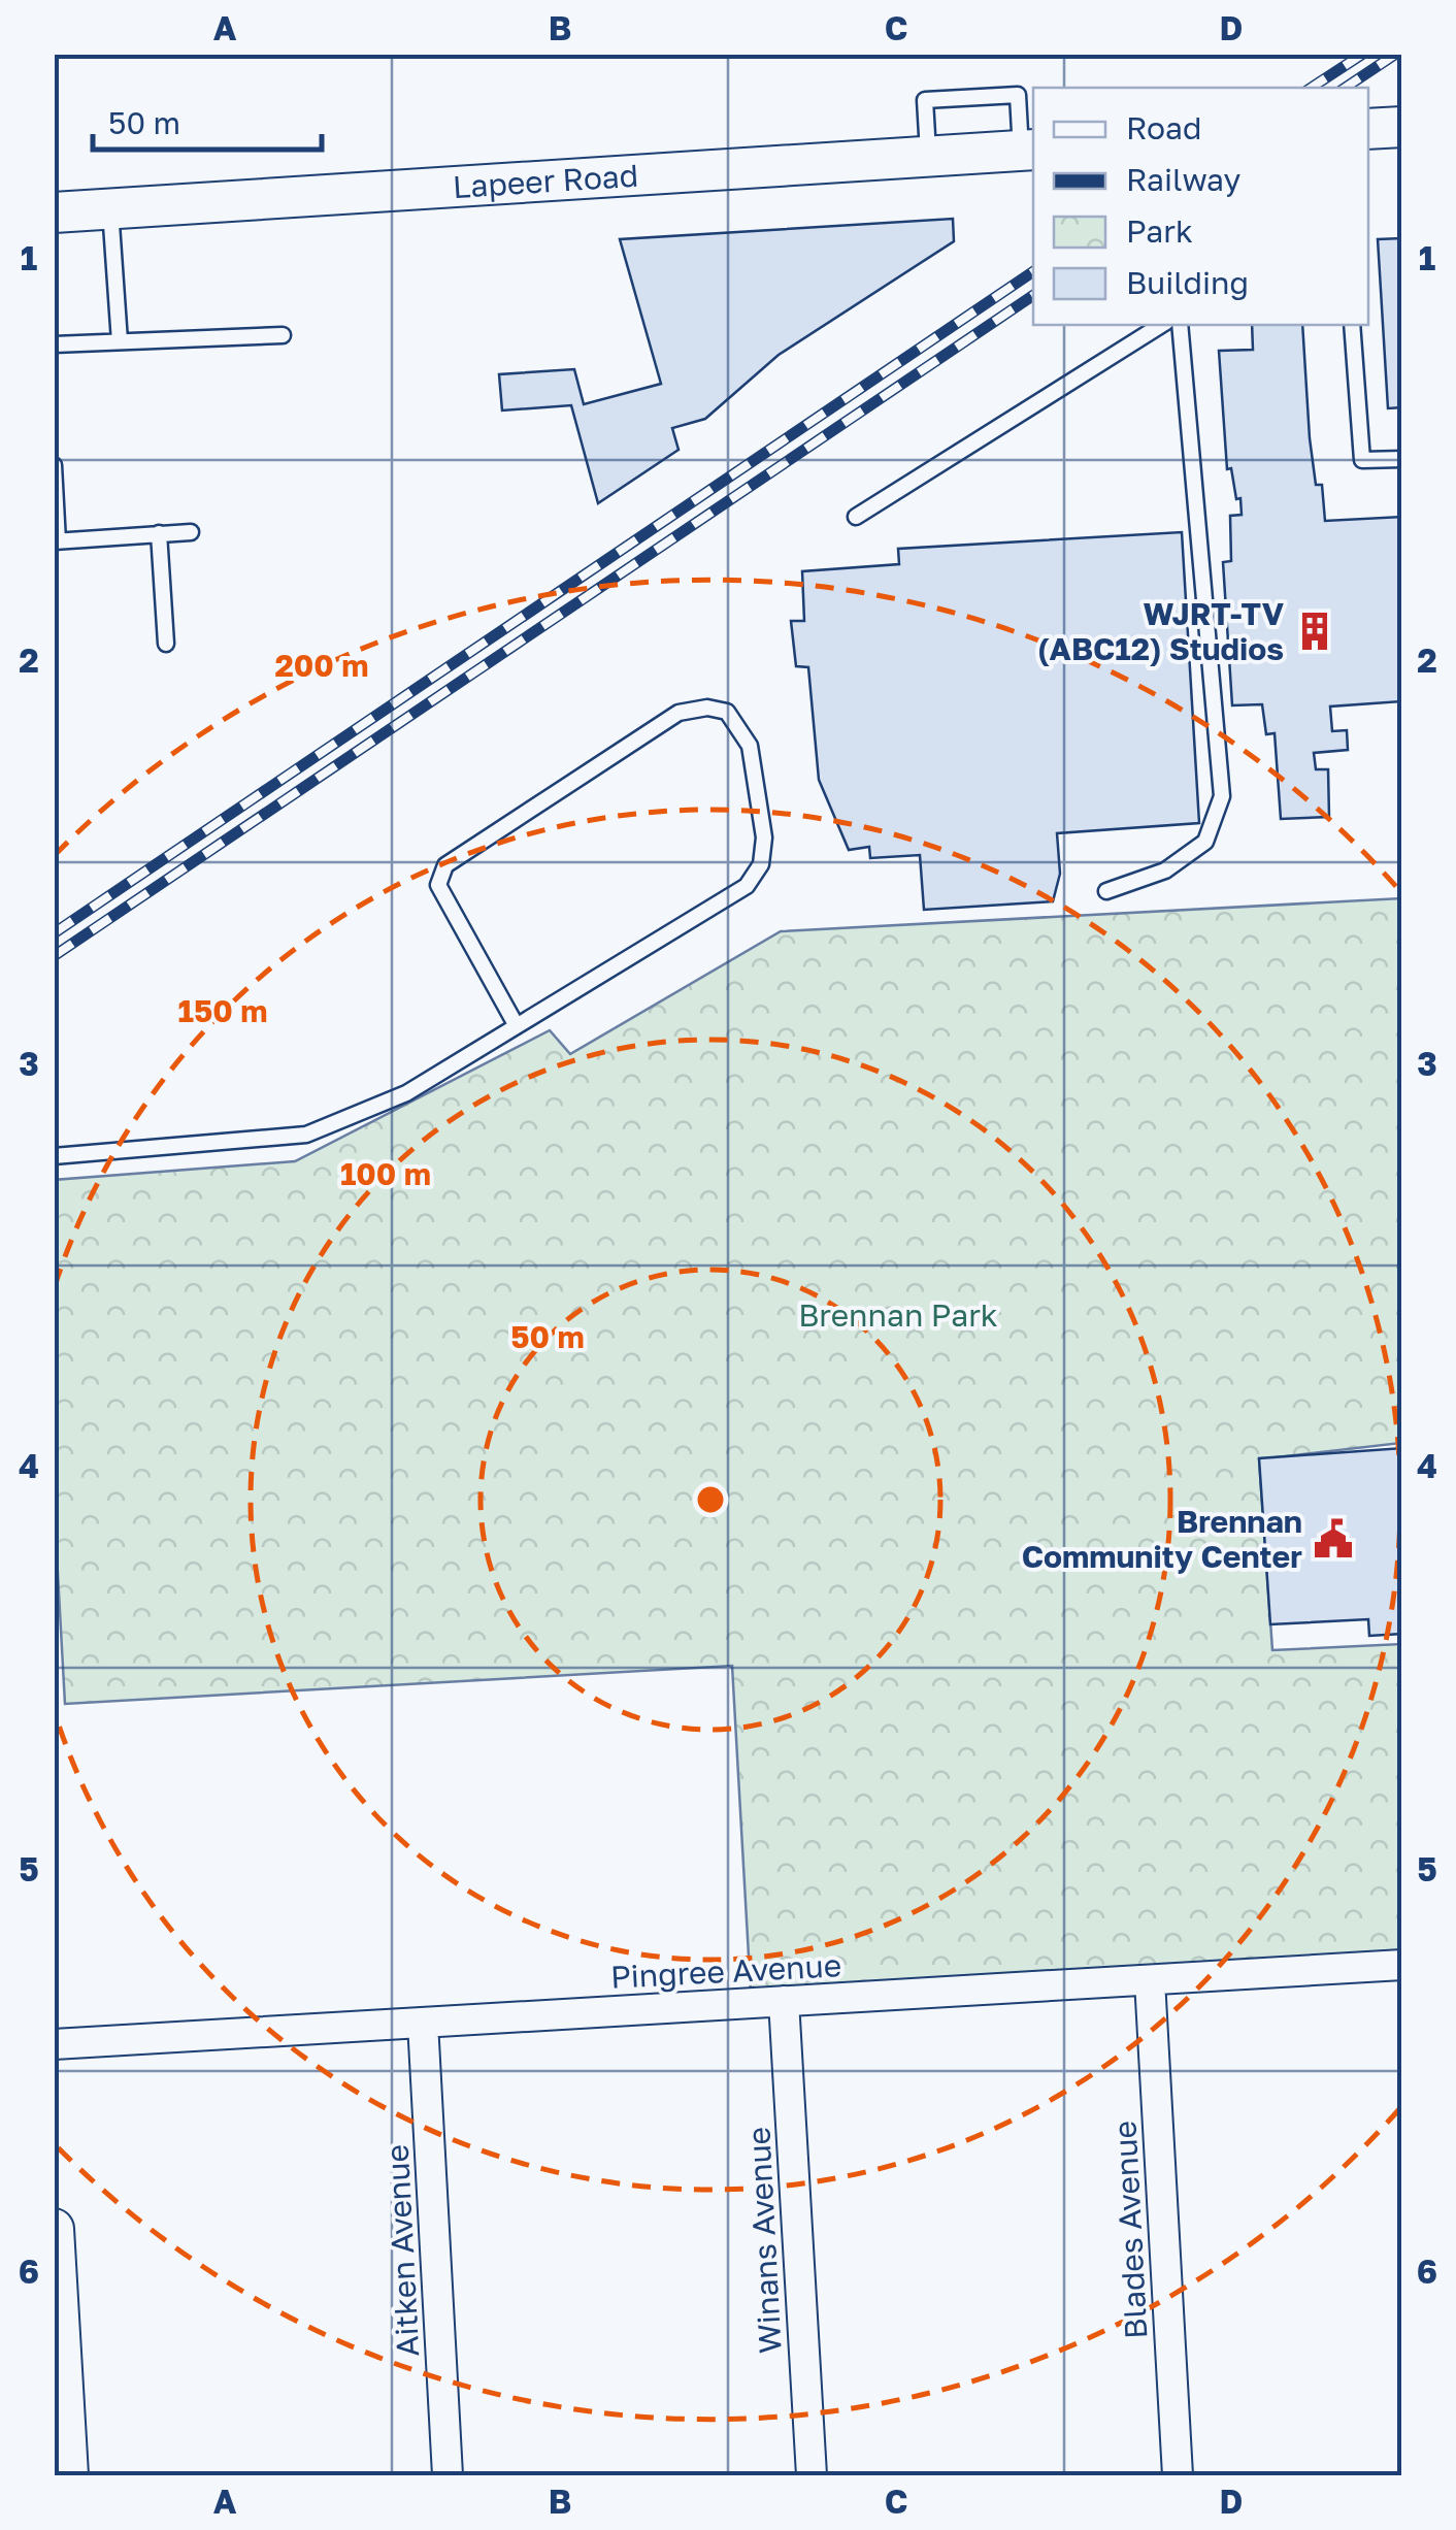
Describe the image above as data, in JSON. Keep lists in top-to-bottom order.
{
  "streets": {
    "main road": ["Lapeer Road"],
    "street": [
      "Pingree Avenue",
      "Blades Avenue",
      "Winans Avenue",
      "Aitken Avenue"
    ]
  },
  "crossings": [
    ["Pingree Avenue", "Blades Avenue"],
    ["Pingree Avenue", "Winans Avenue"],
    ["Pingree Avenue", "Aitken Avenue"]
  ],
  "parks": ["Brennan Park"],
  "places": {
    "building": ["WJRT-TV (ABC12) Studios"],
    "public building": ["Brennan Community Center"]
  },
  "legend": [
    "Road",
    "Railway",
    "Park",
    "Building"
  ],
  "scale_bar": "50 m",
  "grid": {
    "columns": [
      "A",
      "B",
      "C",
      "D"
    ],
    "rows": [
      "1",
      "2",
      "3",
      "4",
      "5",
      "6"
    ]
  },
  "rings": [
    "200 m",
    "150 m",
    "100 m",
    "50 m"
  ]
}
